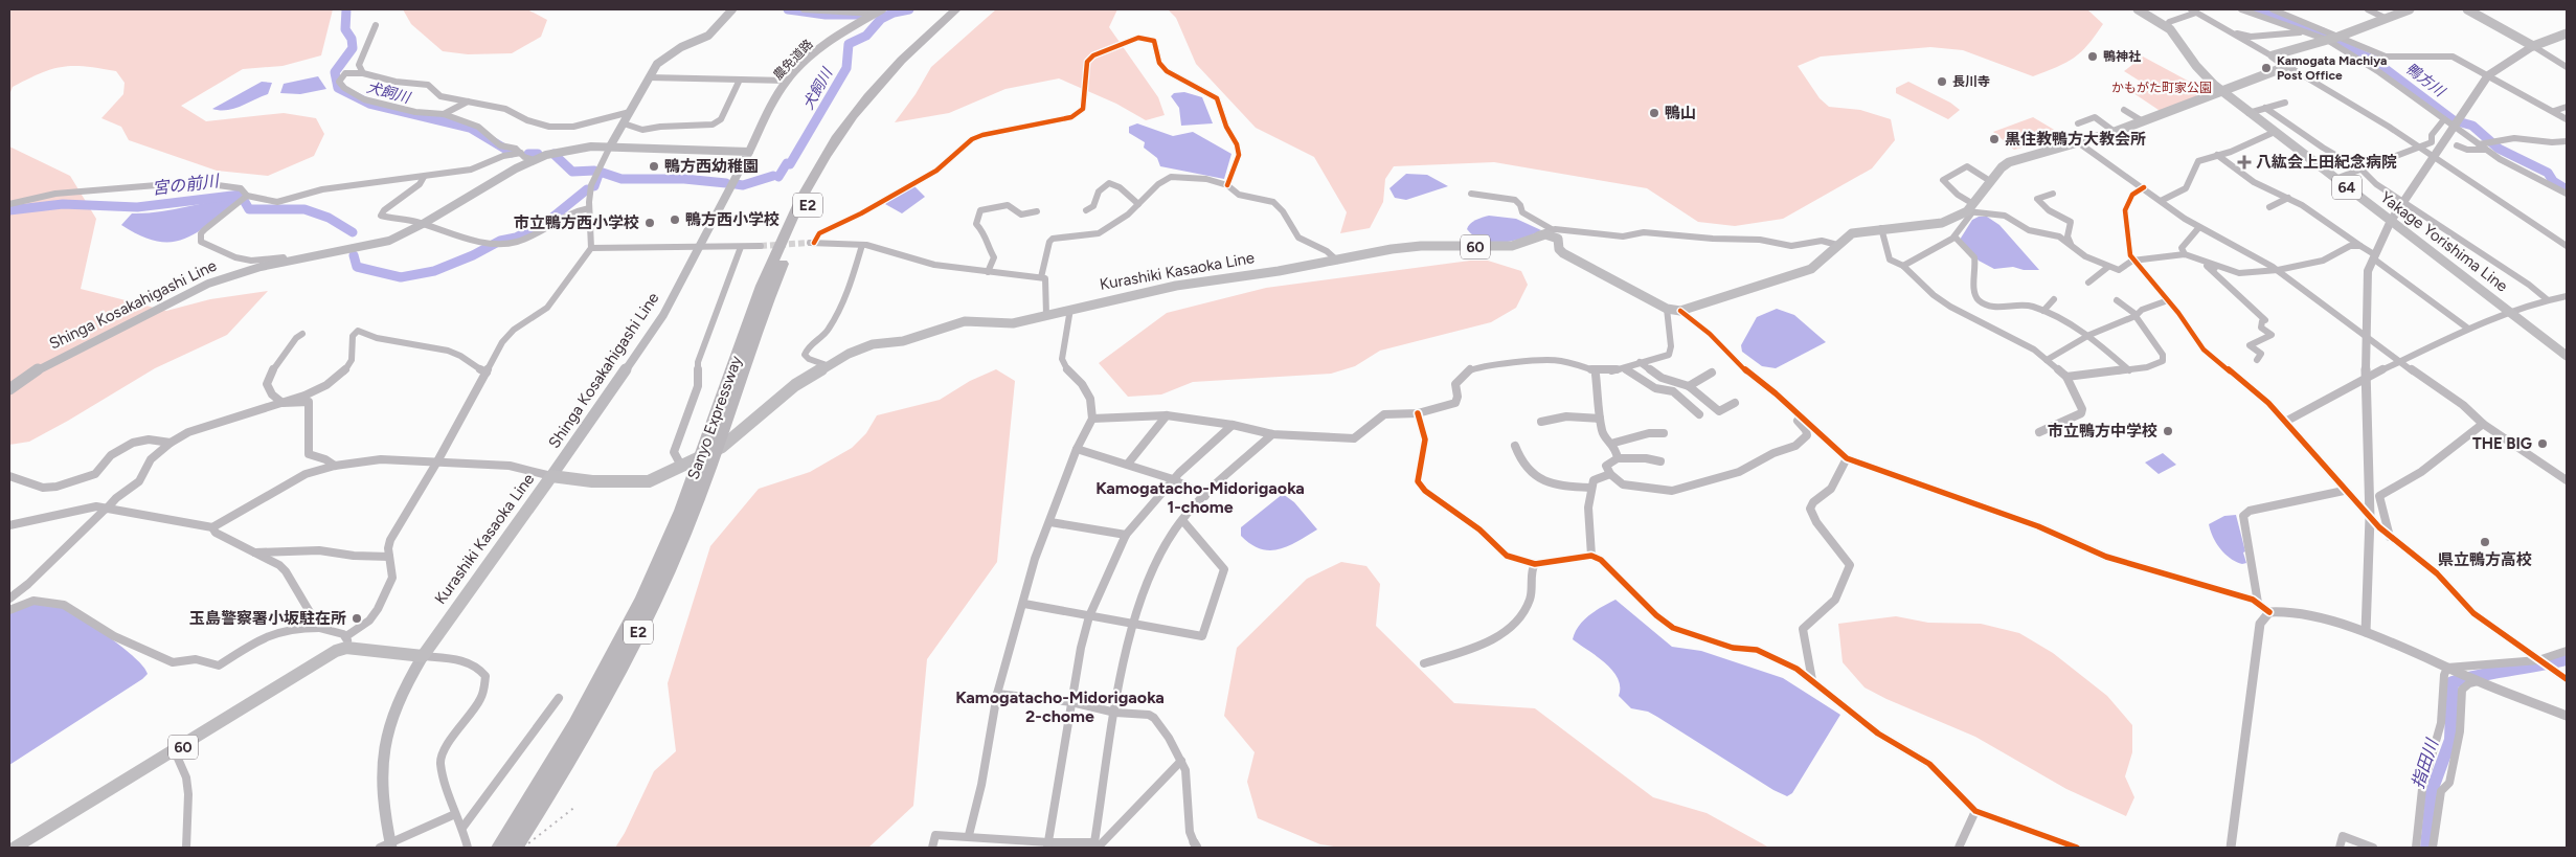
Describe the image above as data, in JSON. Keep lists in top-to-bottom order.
{
  "streets": {
    "highway": ["E2", "Sanyo Expressway"],
    "main road": [
      "64",
      "Yakage Yorishima Line",
      "60",
      "Kurashiki Kasaoka Line",
      "Shinga Kosakahigashi Line"
    ],
    "street": ["農免道路"]
  },
  "crossings": [
    ["農免道路", "Shinga Kosakahigashi Line"],
    ["Kurashiki Kasaoka Line", "Shinga Kosakahigashi Line"]
  ],
  "districts": ["Kamogatacho-Midorigaoka 1-chome", "Kamogatacho-Midorigaoka 2-chome"],
  "water": [
    "鴨方川",
    "犬飼川",
    "宮の前川",
    "指田川"
  ],
  "parks": ["かもがた町家公園"],
  "places": {
    "other": [
      "鴨神社",
      "Kamogata Machiya Post Office",
      "長川寺",
      "鴨山",
      "黒住教鴨方大教会所",
      "鴨方西幼稚園",
      "鴨方西小学校",
      "市立鴨方西小学校",
      "市立鴨方中学校",
      "THE BIG",
      "県立鴨方高校",
      "玉島警察署小坂駐在所"
    ],
    "health": ["八紘会上田紀念病院"]
  }
}
